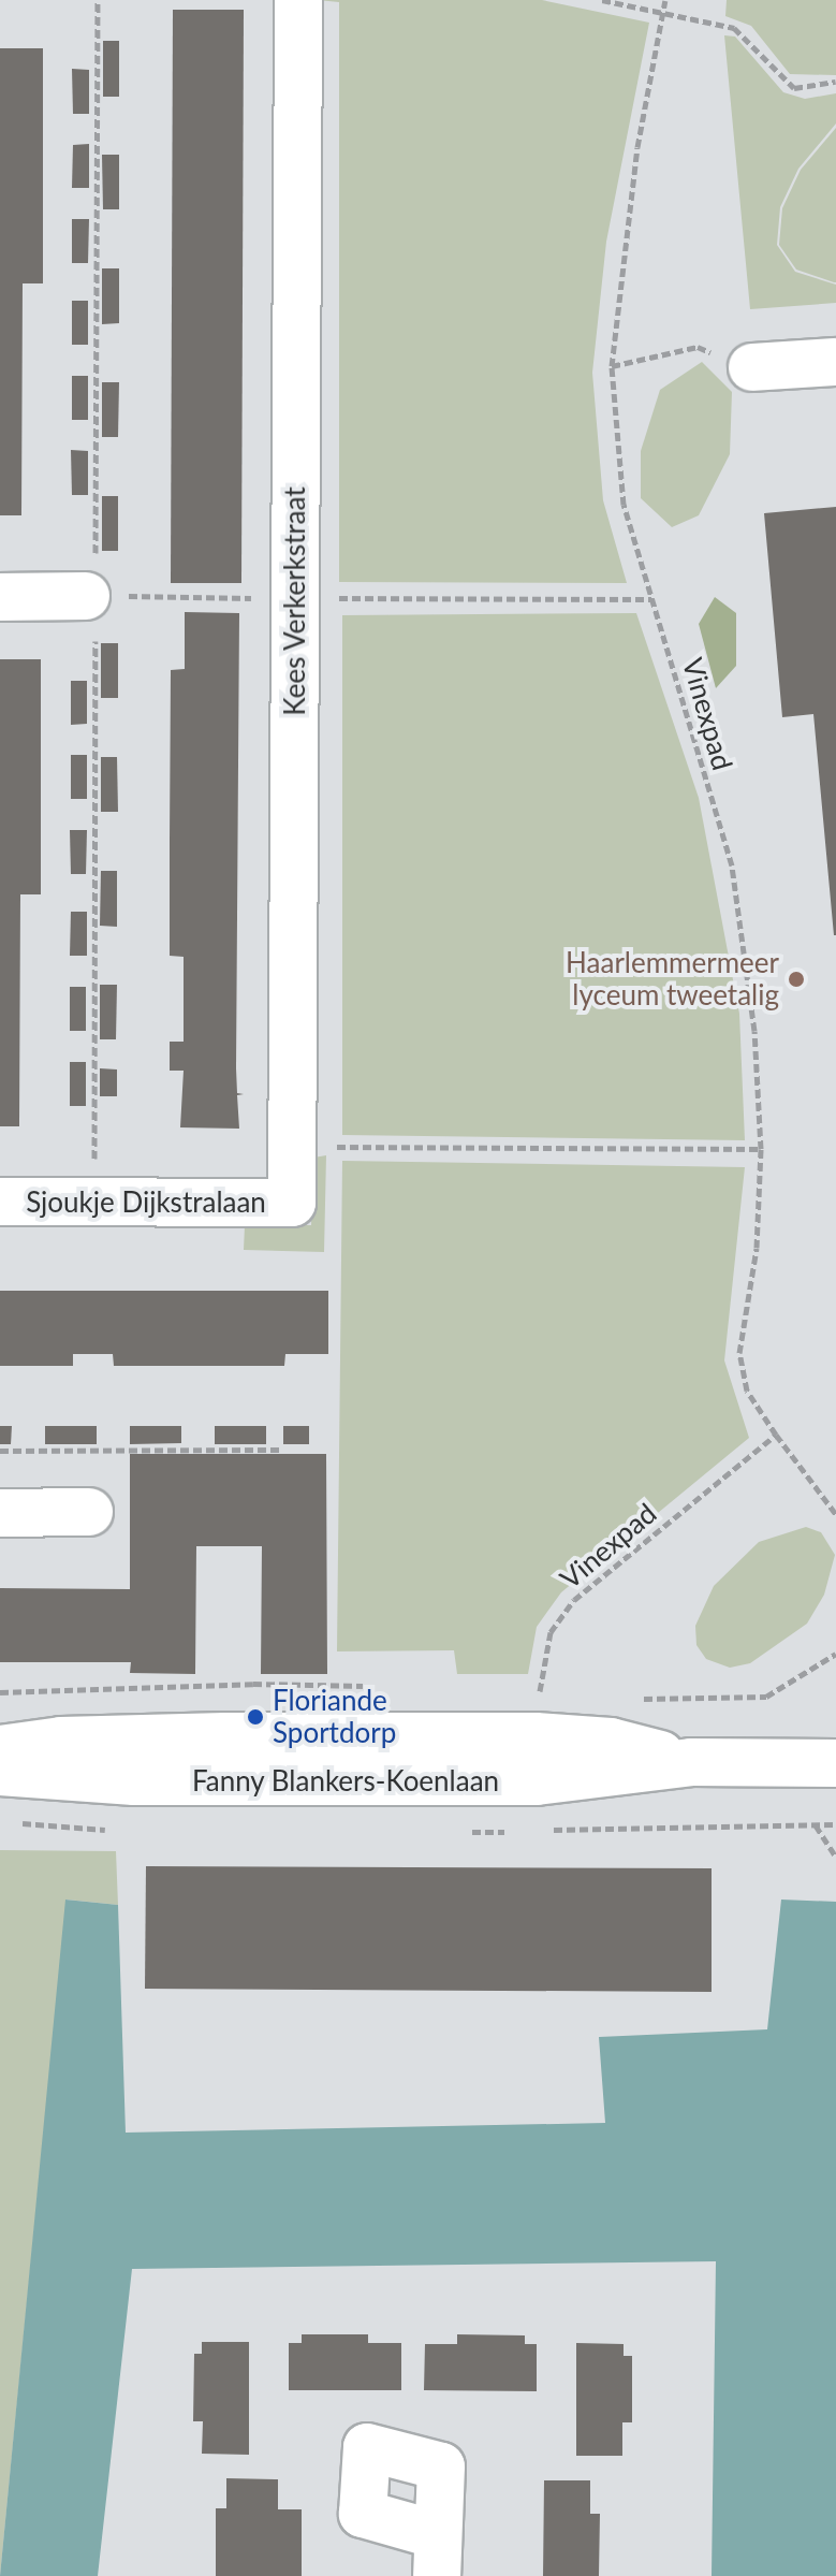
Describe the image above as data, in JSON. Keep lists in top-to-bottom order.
{
  "streets": {
    "street": ["Kees Verkerkstraat", "Sjoukje Dijkstralaan", "Fanny Blankers-Koenlaan"],
    "path": ["Vinexpad"]
  },
  "crossings": [
    ["Kees Verkerkstraat", "Sjoukje Dijkstralaan"],
    ["Vinexpad", "Fanny Blankers-Koenlaan"]
  ],
  "places": ["Haarlemmermeer lyceum tweetalig", "Floriande Sportdorp"]
}
